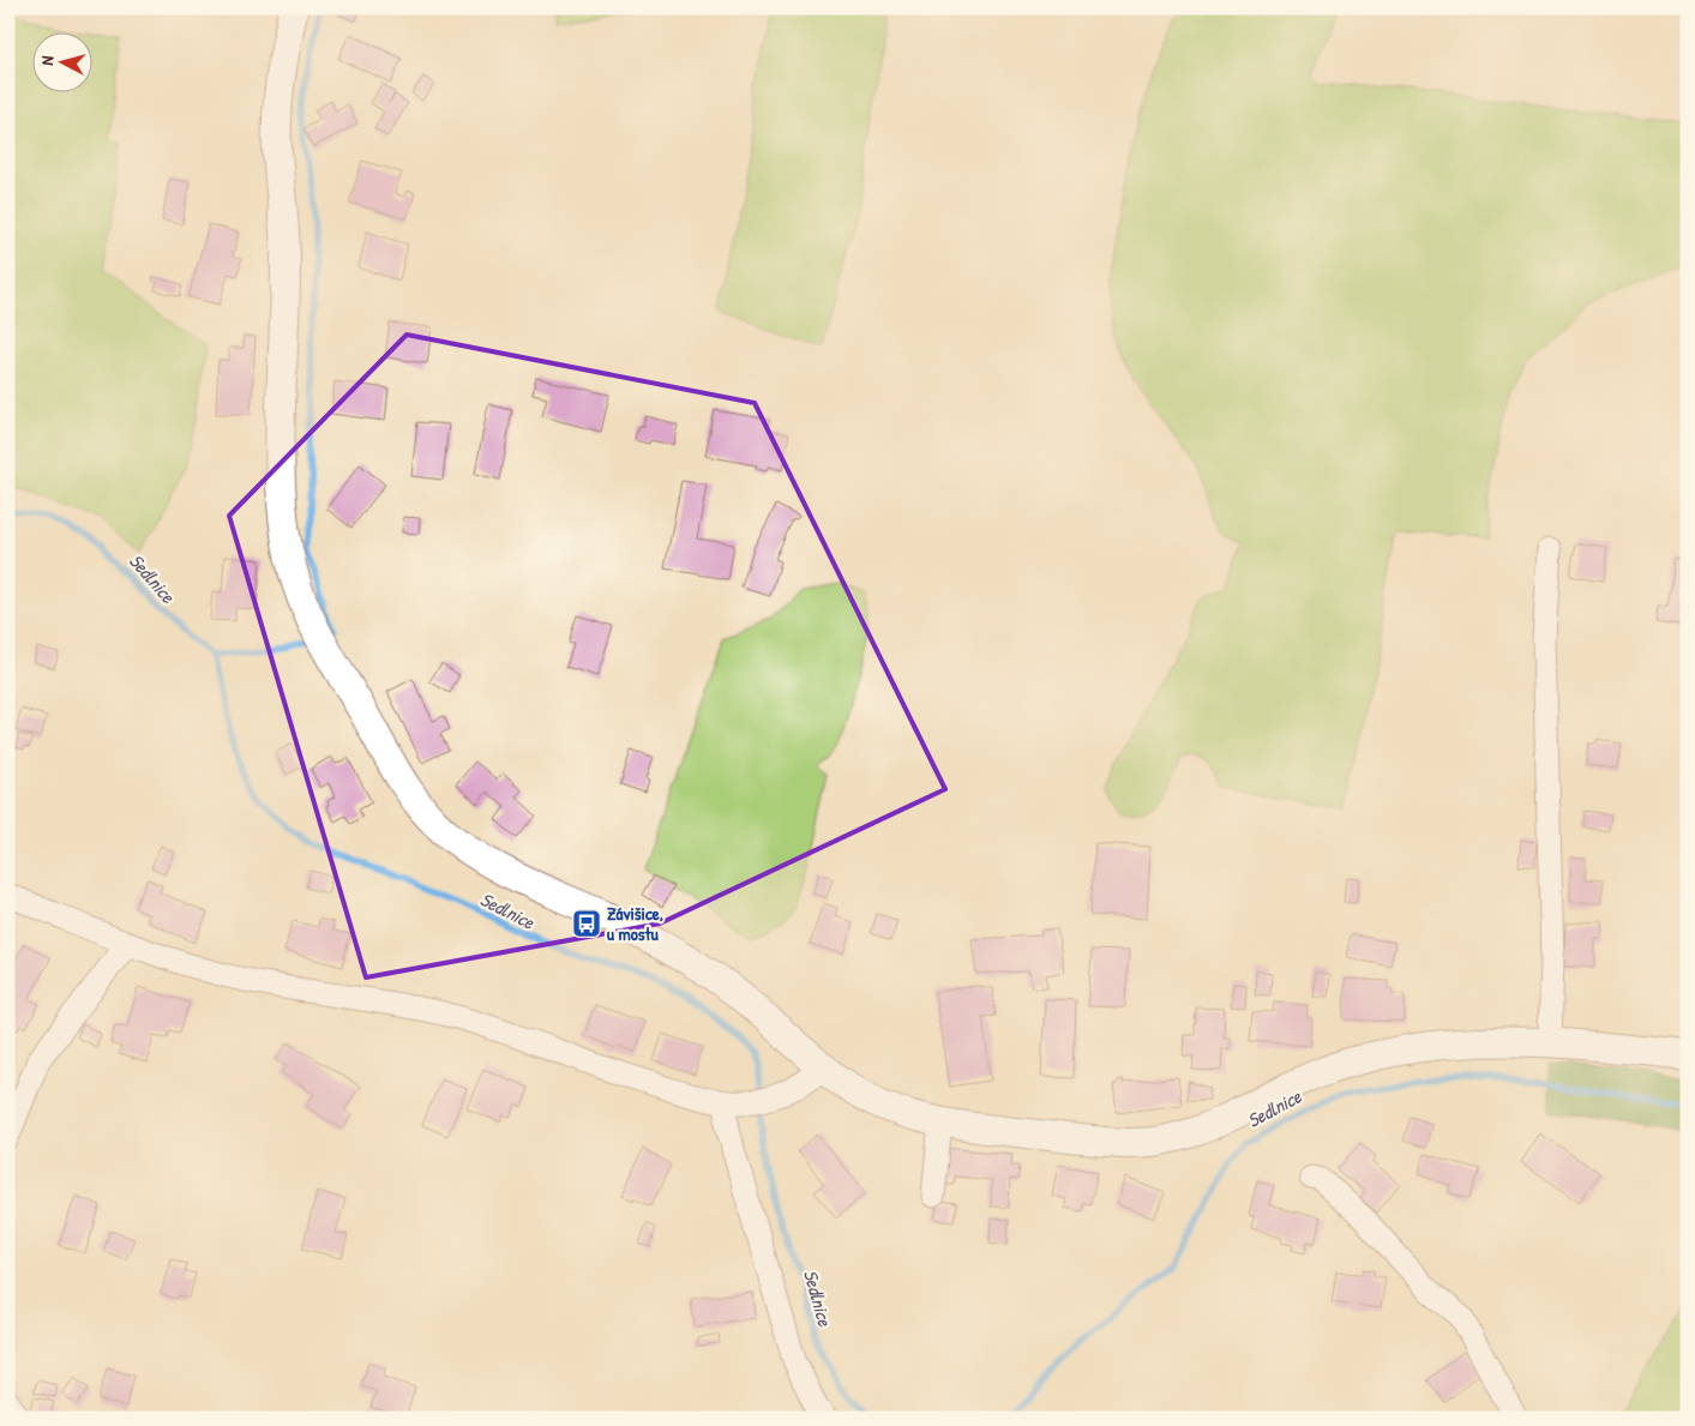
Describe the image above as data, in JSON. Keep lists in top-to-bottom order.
{
  "water": ["Sedlnice"],
  "places": {
    "bus stop": ["Závišice, u mostu"]
  },
  "north": "left"
}
